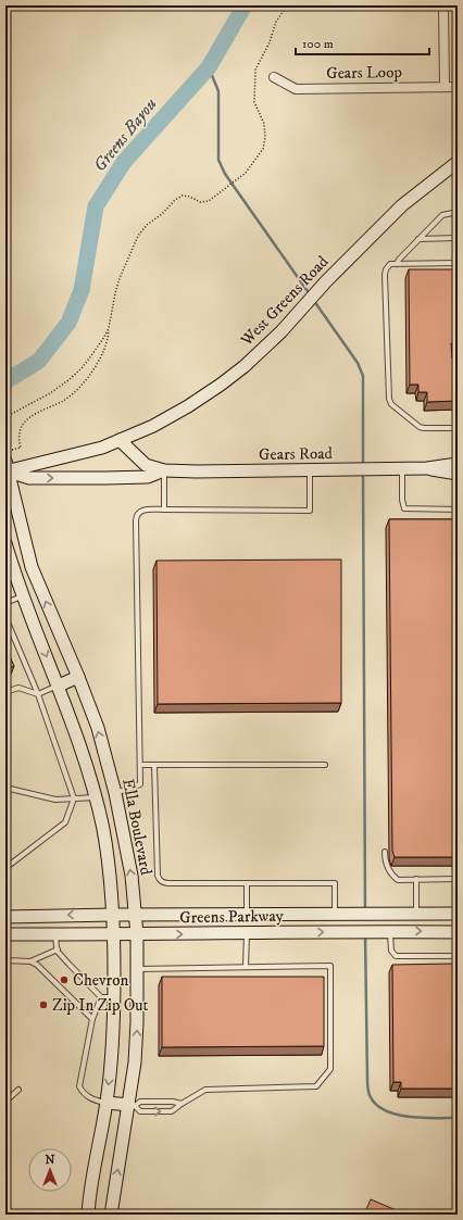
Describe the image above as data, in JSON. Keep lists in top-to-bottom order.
{
  "streets": {
    "main road": [
      "West Greens Road",
      "Gears Road",
      "Ella Boulevard",
      "Greens Parkway"
    ],
    "street": ["Gears Loop"]
  },
  "crossings": [
    ["West Greens Road", "Gears Road"],
    ["Gears Road", "Ella Boulevard"],
    ["Ella Boulevard", "Greens Parkway"]
  ],
  "water": ["Greens Bayou"],
  "places": ["Chevron", "Zip In Zip Out"],
  "scale_bar": "100 m",
  "north": "top"
}
